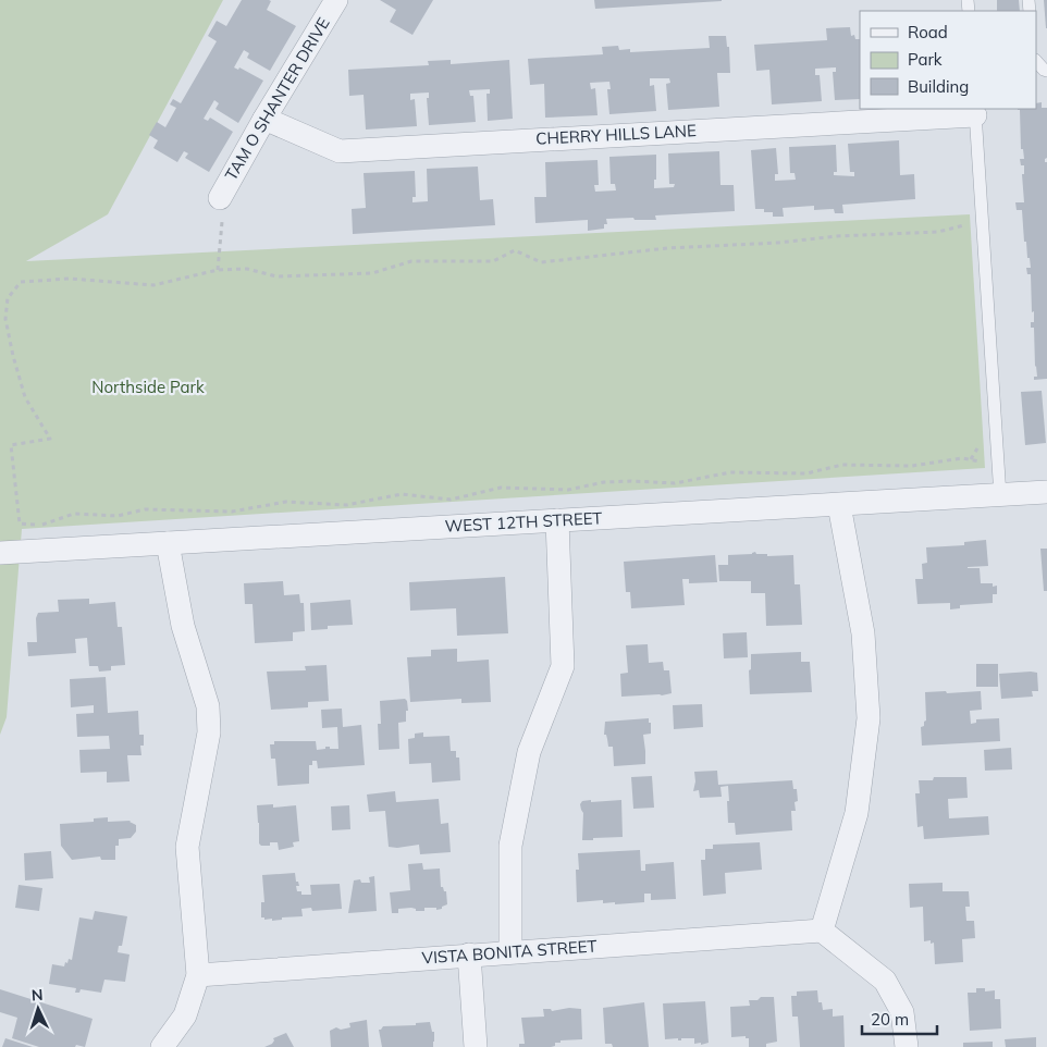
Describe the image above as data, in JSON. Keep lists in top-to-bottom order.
{
  "streets": {
    "street": [
      "TAM O SHANTER DRIVE",
      "CHERRY HILLS LANE",
      "WEST 12TH STREET",
      "VISTA BONITA STREET"
    ]
  },
  "crossings": [
    ["TAM O SHANTER DRIVE", "CHERRY HILLS LANE"]
  ],
  "parks": ["Northside Park"],
  "legend": ["Road", "Park", "Building"],
  "scale_bar": "20 m",
  "north": "top"
}
